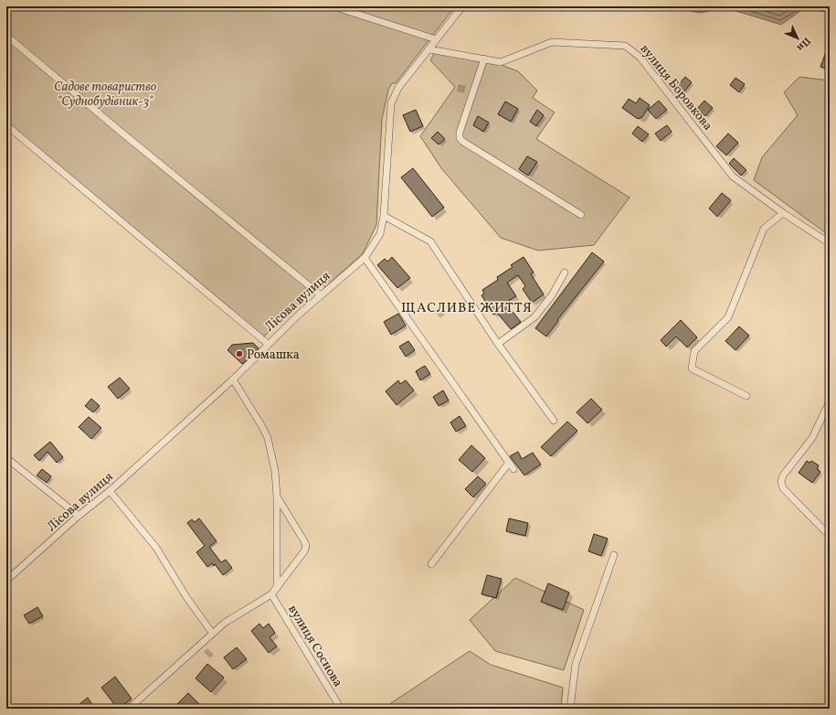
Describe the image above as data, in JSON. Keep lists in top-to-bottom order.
{
  "streets": {
    "street": ["вулиця Боровкова", "Лісова вулиця", "вулиця Соснова"]
  },
  "crossings": [
    ["вулиця Боровкова", "Лісова вулиця"]
  ],
  "districts": ["ЩАСЛИВЕ ЖИТТЯ"],
  "parks": ["Садове товариство \"Суднобудівник-3\""],
  "places": ["Ромашка"],
  "north": "bottom right"
}
